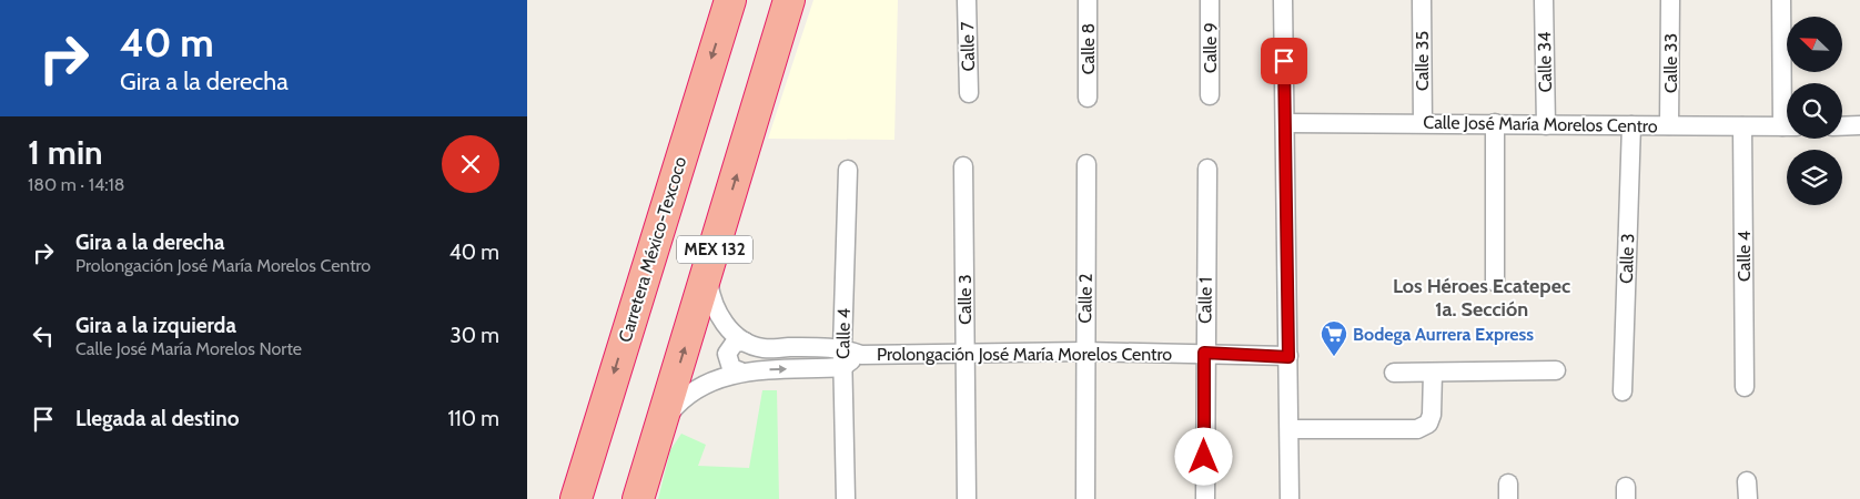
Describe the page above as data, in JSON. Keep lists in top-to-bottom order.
{
  "streets": {
    "highway": ["Carretera México-Texcoco", "MEX 132"],
    "street": [
      "Calle 7",
      "Calle 9",
      "Calle 8",
      "Calle 35",
      "Calle 34",
      "Calle 33",
      "Calle José María Morelos Centro",
      "Calle 4",
      "Calle 3",
      "Calle 2",
      "Calle 1",
      "Prolongación José María Morelos Centro"
    ]
  },
  "crossings": [
    ["Calle 35", "Calle José María Morelos Centro"],
    ["Calle 34", "Calle José María Morelos Centro"],
    ["Calle 33", "Calle José María Morelos Centro"],
    ["Calle José María Morelos Centro", "Calle 4"],
    ["Calle José María Morelos Centro", "Calle 3"],
    ["MEX 132", "Prolongación José María Morelos Centro"],
    ["Calle 4", "Prolongación José María Morelos Centro"],
    ["Calle 3", "Prolongación José María Morelos Centro"],
    ["Calle 2", "Prolongación José María Morelos Centro"],
    ["Calle 1", "Prolongación José María Morelos Centro"]
  ],
  "districts": ["Los Héroes Ecatepec 1a. Sección"],
  "places": {
    "supermarket": ["Bodega Aurrera Express"]
  },
  "north": "top left",
  "page": {
    "turn": ["40 m", "Gira a la derecha"],
    "heading": ["1 min", "180 m · 14:18"],
    "list": [
      {
        "name": "Gira a la derecha",
        "note": "Prolongación José María Morelos Centro",
        "value": "40 m"
      },
      {
        "name": "Gira a la izquierda",
        "note": "Calle José María Morelos Norte",
        "value": "30 m"
      },
      {
        "name": "Llegada al destino",
        "value": "110 m"
      }
    ]
  }
}
